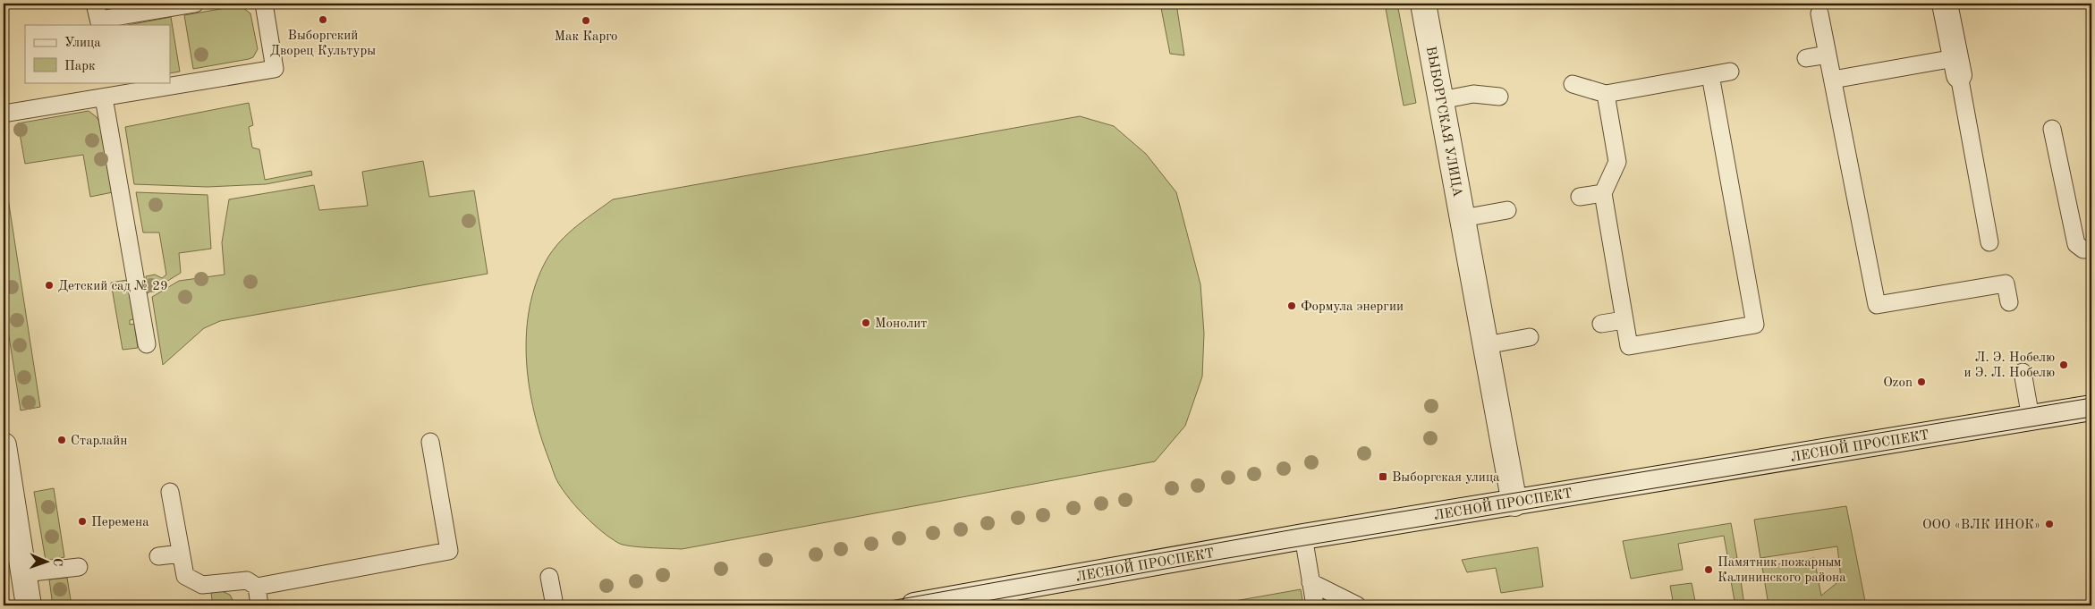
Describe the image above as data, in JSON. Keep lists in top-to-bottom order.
{
  "streets": {
    "main road": ["ВЫБОРГСКАЯ УЛИЦА", "ЛЕСНОЙ ПРОСПЕКТ"]
  },
  "crossings": [
    ["ВЫБОРГСКАЯ УЛИЦА", "ЛЕСНОЙ ПРОСПЕКТ"]
  ],
  "places": {
    "other": [
      "Выборгский Дворец Культуры",
      "Мак Карго",
      "Детский сад № 29",
      "Формула энергии",
      "Монолит",
      "Л. Э. Нобелю и Э. Л. Нобелю",
      "Ozon",
      "Старлайн",
      "Перемена",
      "ООО «ВЛК ИНОК»",
      "Памятник пожарным Калининского района"
    ],
    "transit": ["Выборгская улица"]
  },
  "legend": ["Улица", "Парк"],
  "north": "right"
}
